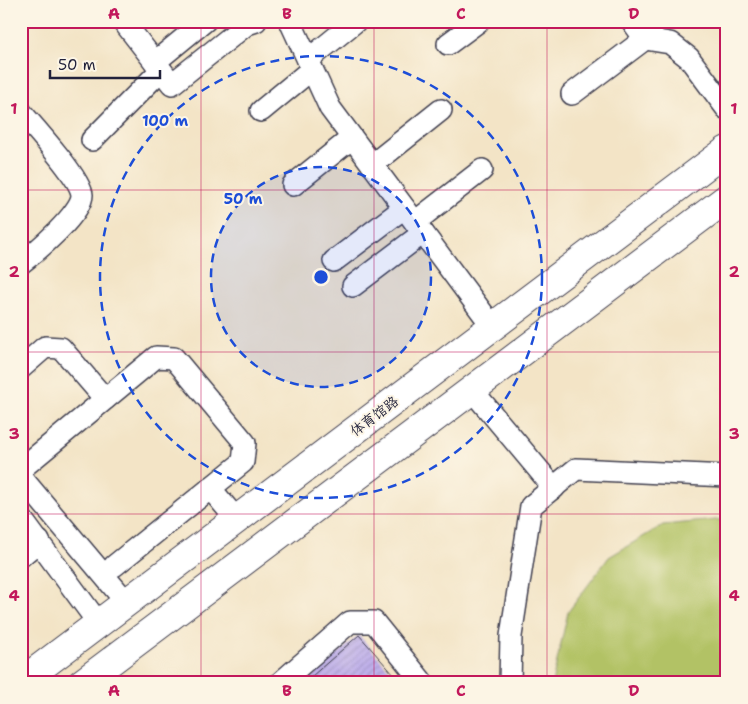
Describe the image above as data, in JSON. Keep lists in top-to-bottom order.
{
  "streets": {
    "main road": ["体育馆路"]
  },
  "scale_bar": "50 m",
  "grid": {
    "columns": [
      "A",
      "B",
      "C",
      "D"
    ],
    "rows": [
      "1",
      "2",
      "3",
      "4"
    ]
  },
  "rings": ["100 m", "50 m"]
}
